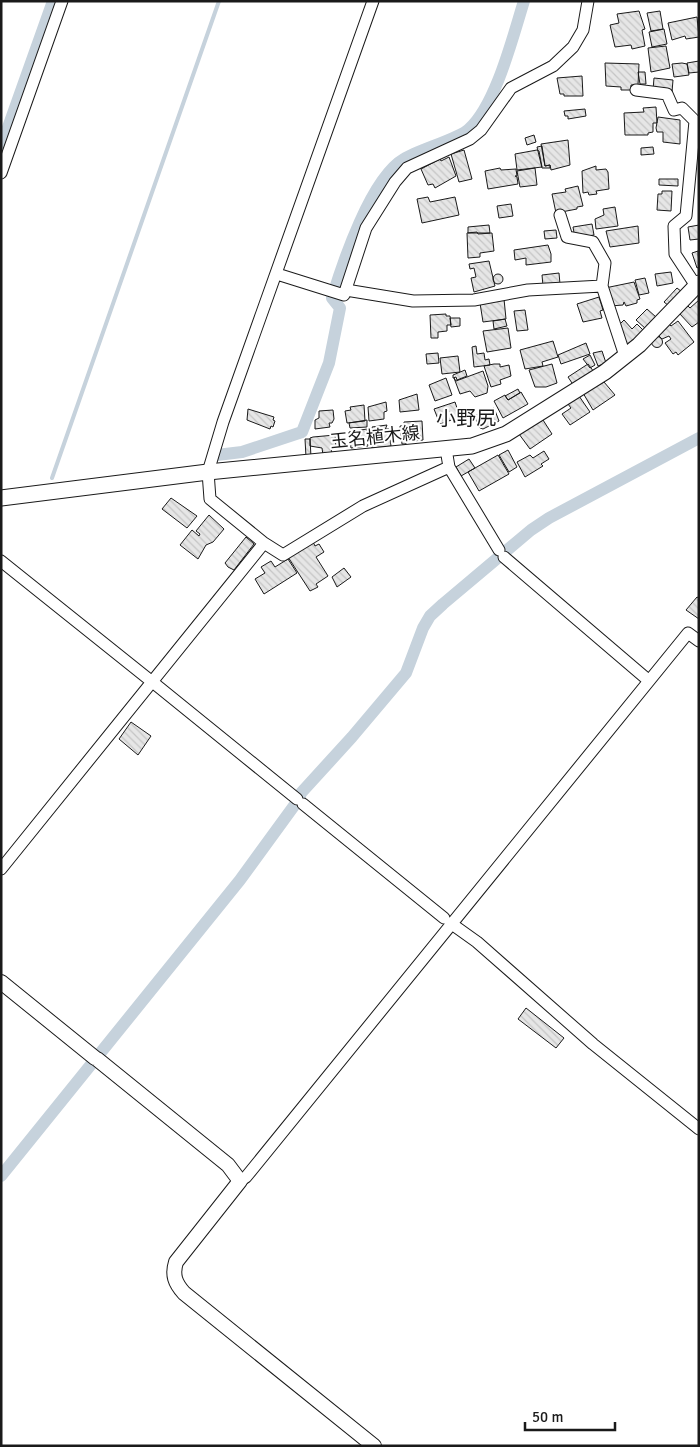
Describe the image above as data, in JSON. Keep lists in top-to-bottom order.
{
  "streets": {
    "main road": ["玉名植木線"]
  },
  "districts": ["小野尻"],
  "scale_bar": "50 m"
}
